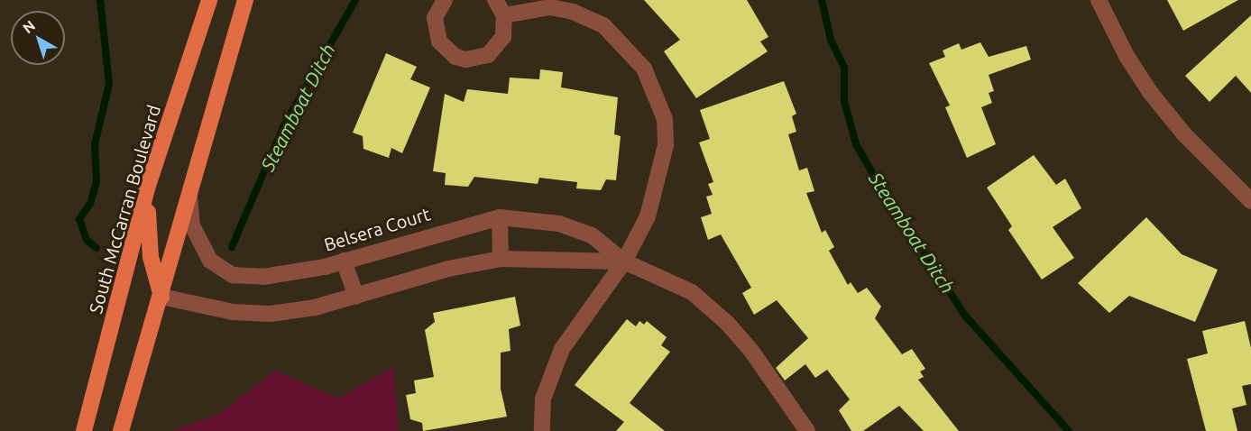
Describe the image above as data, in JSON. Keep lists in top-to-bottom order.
{
  "streets": {
    "main road": ["South McCarran Boulevard"],
    "street": ["Belsera Court"]
  },
  "water": ["Steamboat Ditch"],
  "north": "top left"
}
